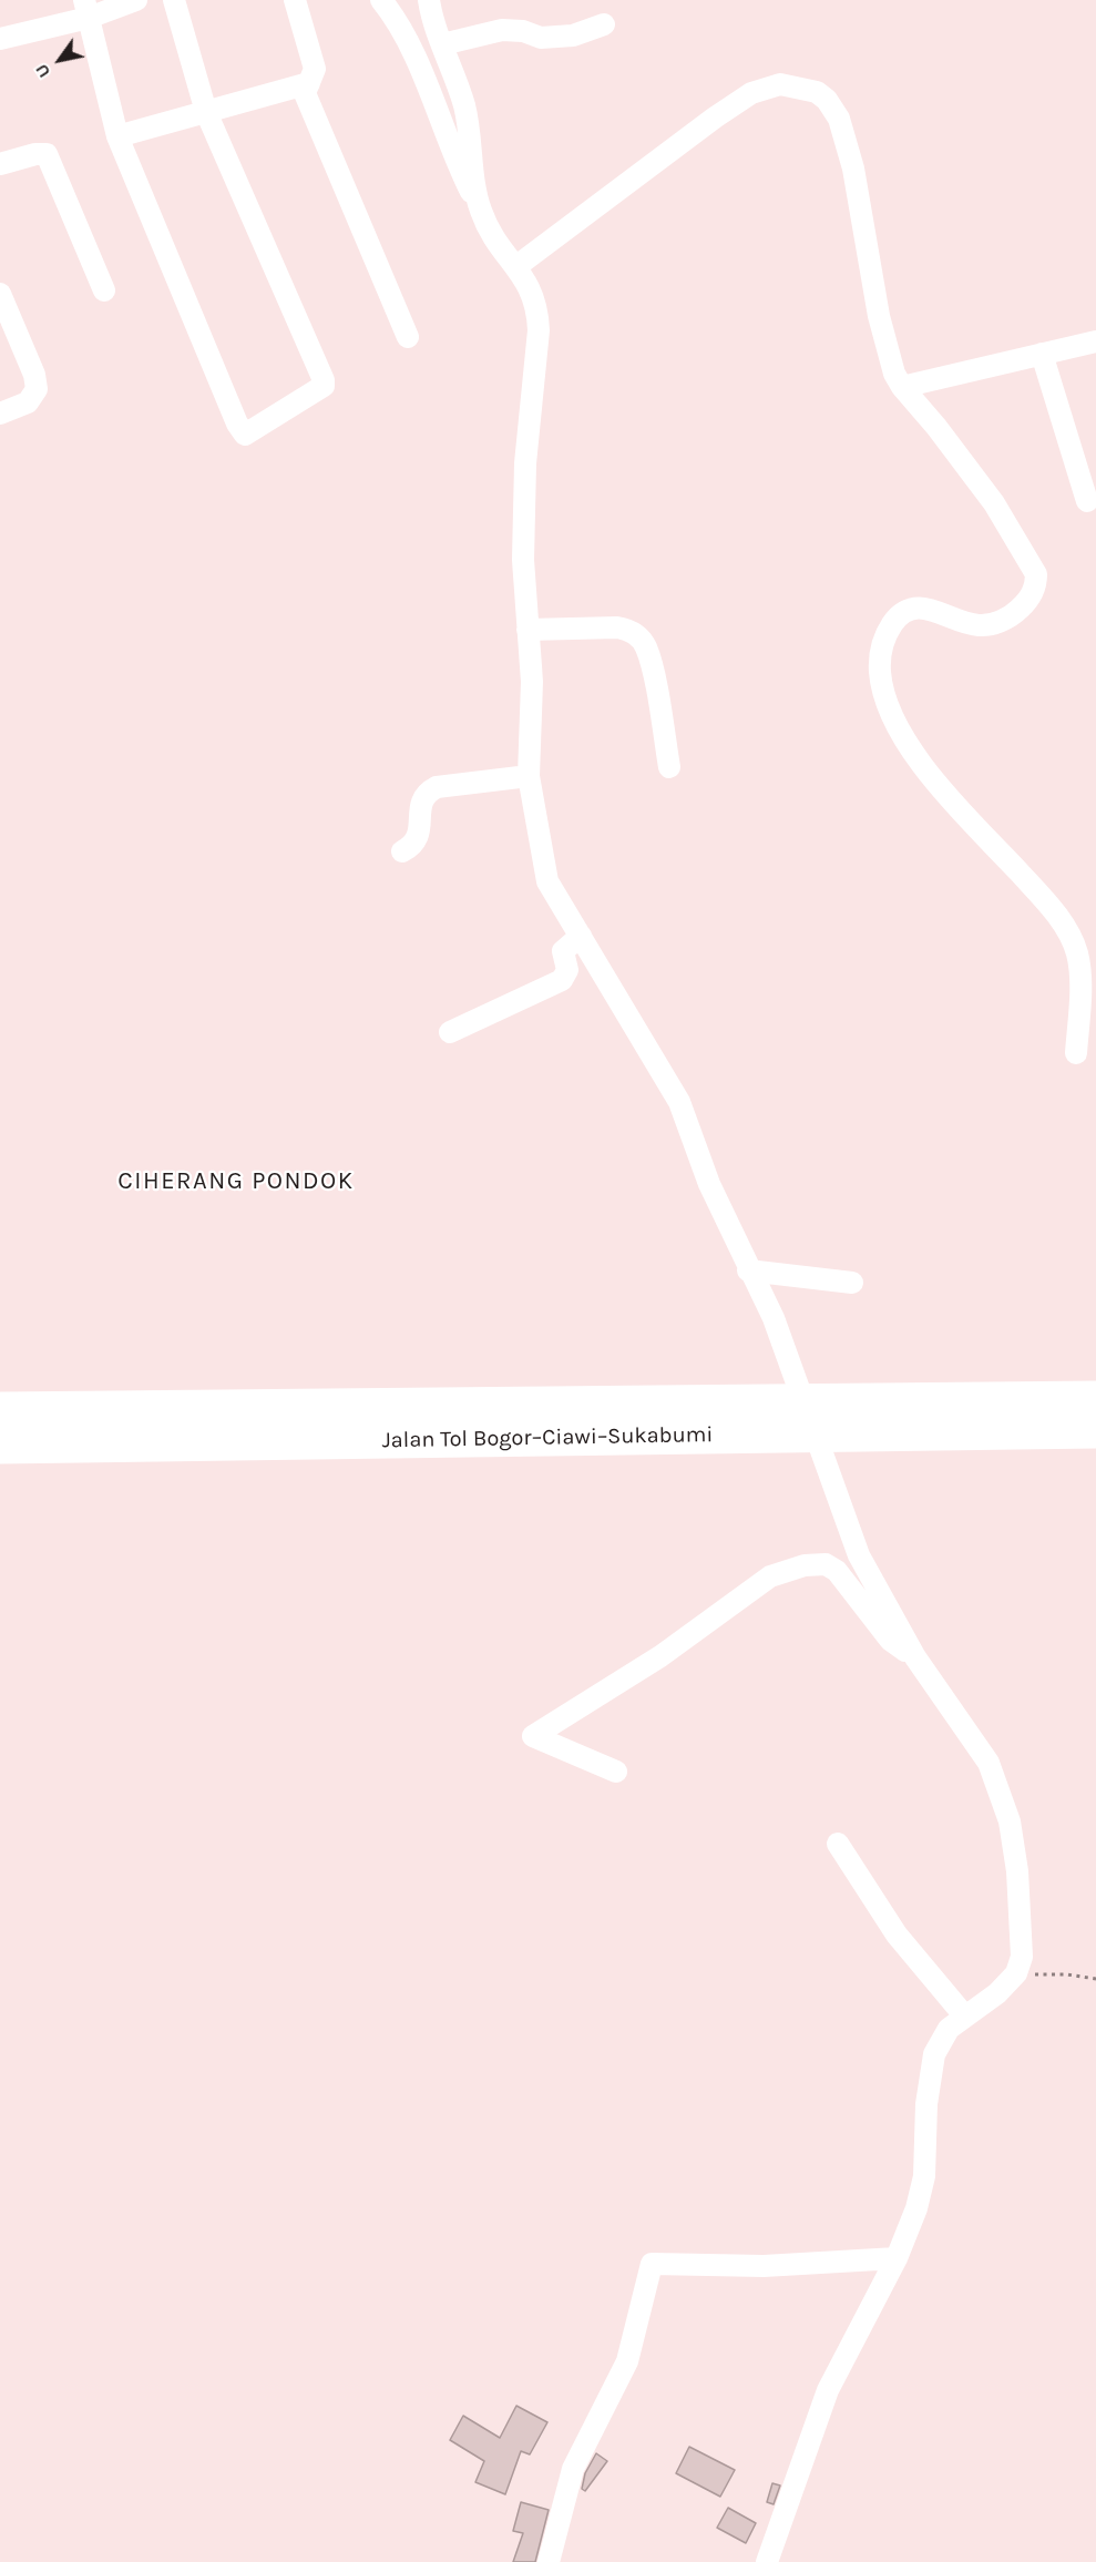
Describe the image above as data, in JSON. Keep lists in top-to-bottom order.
{
  "streets": {
    "highway": ["Jalan Tol Bogor–Ciawi–Sukabumi"]
  },
  "districts": ["CIHERANG PONDOK"],
  "north": "bottom left"
}
